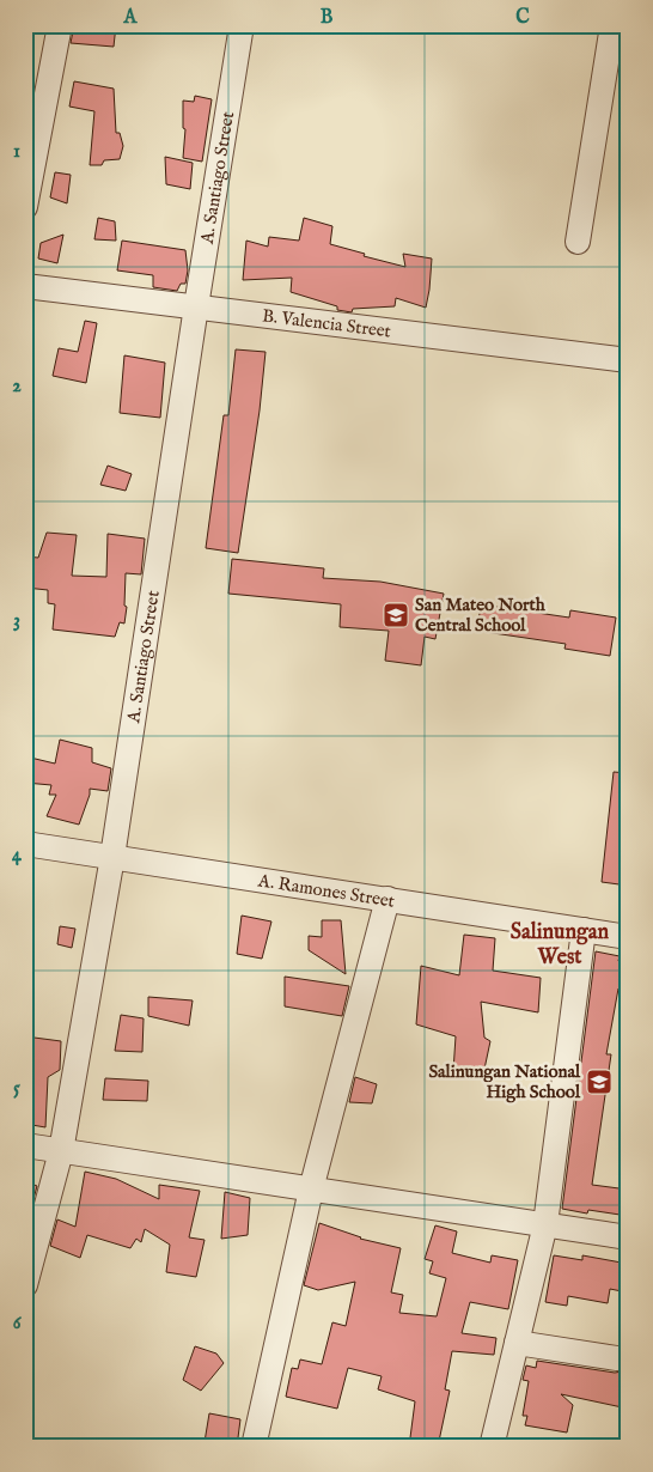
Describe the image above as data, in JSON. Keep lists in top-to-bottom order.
{
  "streets": {
    "street": ["A. Santiago Street", "B. Valencia Street", "A. Ramones Street"]
  },
  "crossings": [
    ["A. Santiago Street", "B. Valencia Street"],
    ["A. Santiago Street", "A. Ramones Street"]
  ],
  "districts": ["Salinungan West"],
  "places": {
    "school or university": ["San Mateo North Central School", "Salinungan National High School"]
  },
  "grid": {
    "columns": ["A", "B", "C"],
    "rows": [
      "1",
      "2",
      "3",
      "4",
      "5",
      "6"
    ]
  }
}
